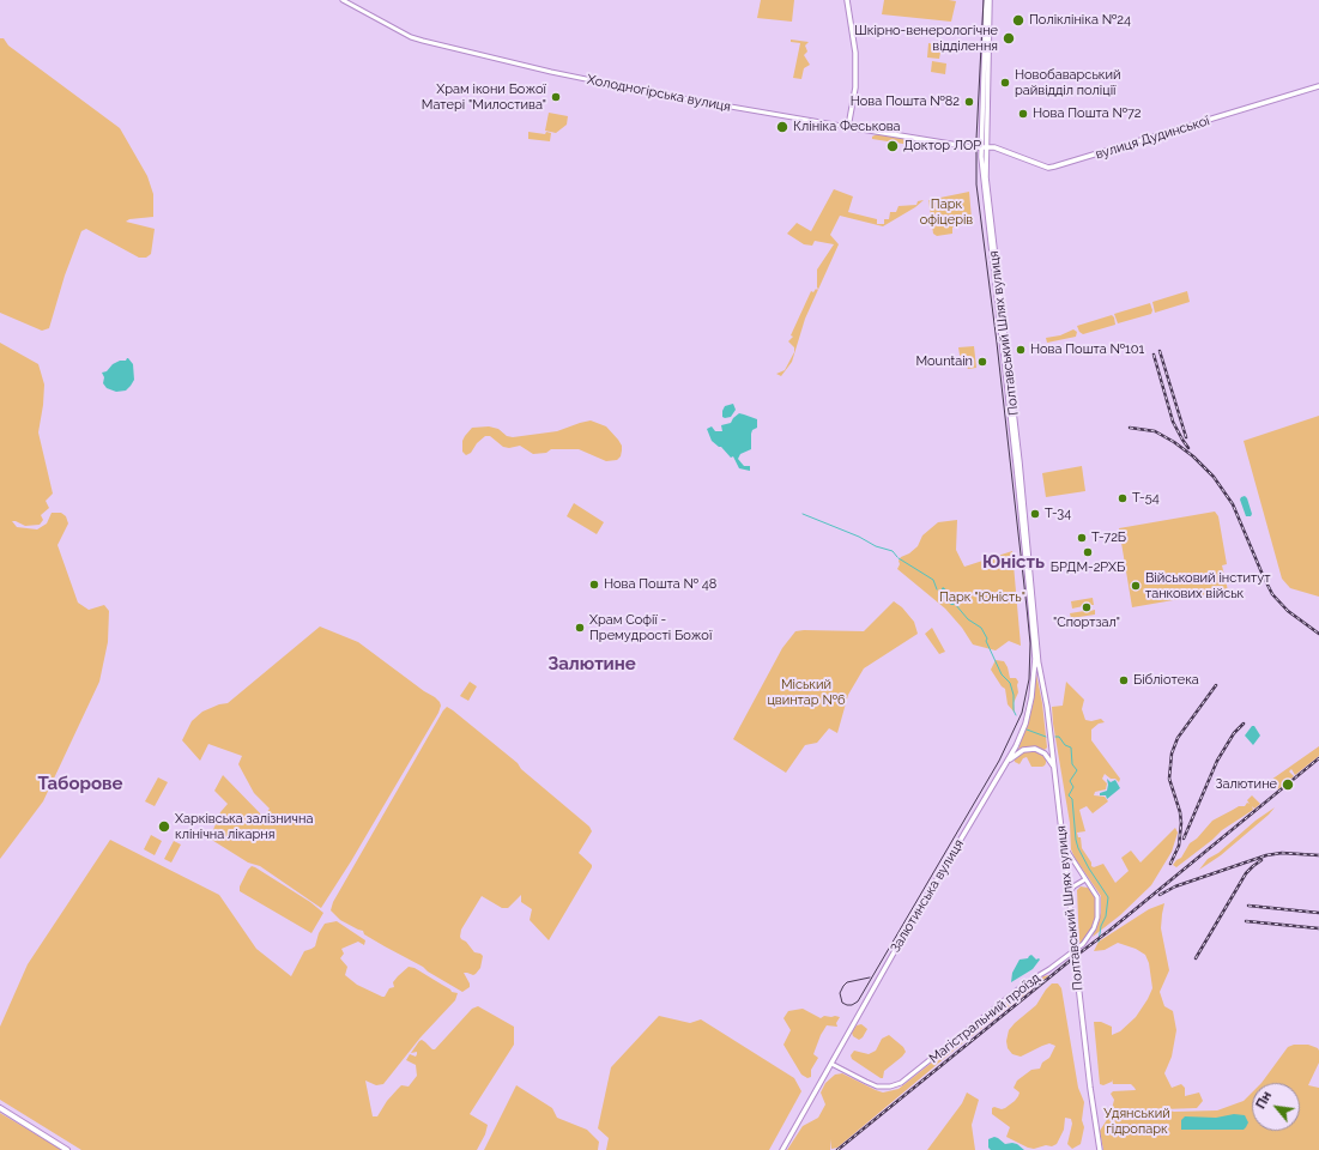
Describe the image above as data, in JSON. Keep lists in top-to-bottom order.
{
  "streets": {
    "main road": [
      "Холодногірська вулиця",
      "вулиця Дудинської",
      "Полтавський Шлях вулиця",
      "Залютинська вулиця",
      "Магістральний проїзд"
    ]
  },
  "crossings": [
    ["Холодногірська вулиця", "вулиця Дудинської"],
    ["Холодногірська вулиця", "Полтавський Шлях вулиця"],
    ["вулиця Дудинської", "Полтавський Шлях вулиця"],
    ["Полтавський Шлях вулиця", "Залютинська вулиця"],
    ["Полтавський Шлях вулиця", "Магістральний проїзд"],
    ["Залютинська вулиця", "Магістральний проїзд"]
  ],
  "districts": ["Юність", "Залютине", "Таборове"],
  "parks": [
    "Парк офіцерів",
    "Парк \"Юність\"",
    "Міський цвинтар №6",
    "Удянський гідропарк"
  ],
  "places": [
    "Поліклініка №24",
    "Шкірно-венерологічне відділення",
    "Новобаварський райвідділ поліції",
    "Храм ікони Божої Матері \"Милостива\"",
    "Нова Пошта №82",
    "Нова Пошта №72",
    "Клініка Феськова",
    "Доктор ЛОР",
    "Нова Пошта №101",
    "Mountain",
    "Т-54",
    "T-34",
    "Т-72Б",
    "БРДМ-2РХБ",
    "Нова Пошта № 48",
    "Військовий інститут танкових військ",
    "\"Спортзал\"",
    "Храм Софії - Премудрості Божої",
    "Бібліотека",
    "Залютине",
    "Харківська залізнична клінічна лікарня"
  ],
  "north": "top left"
}
